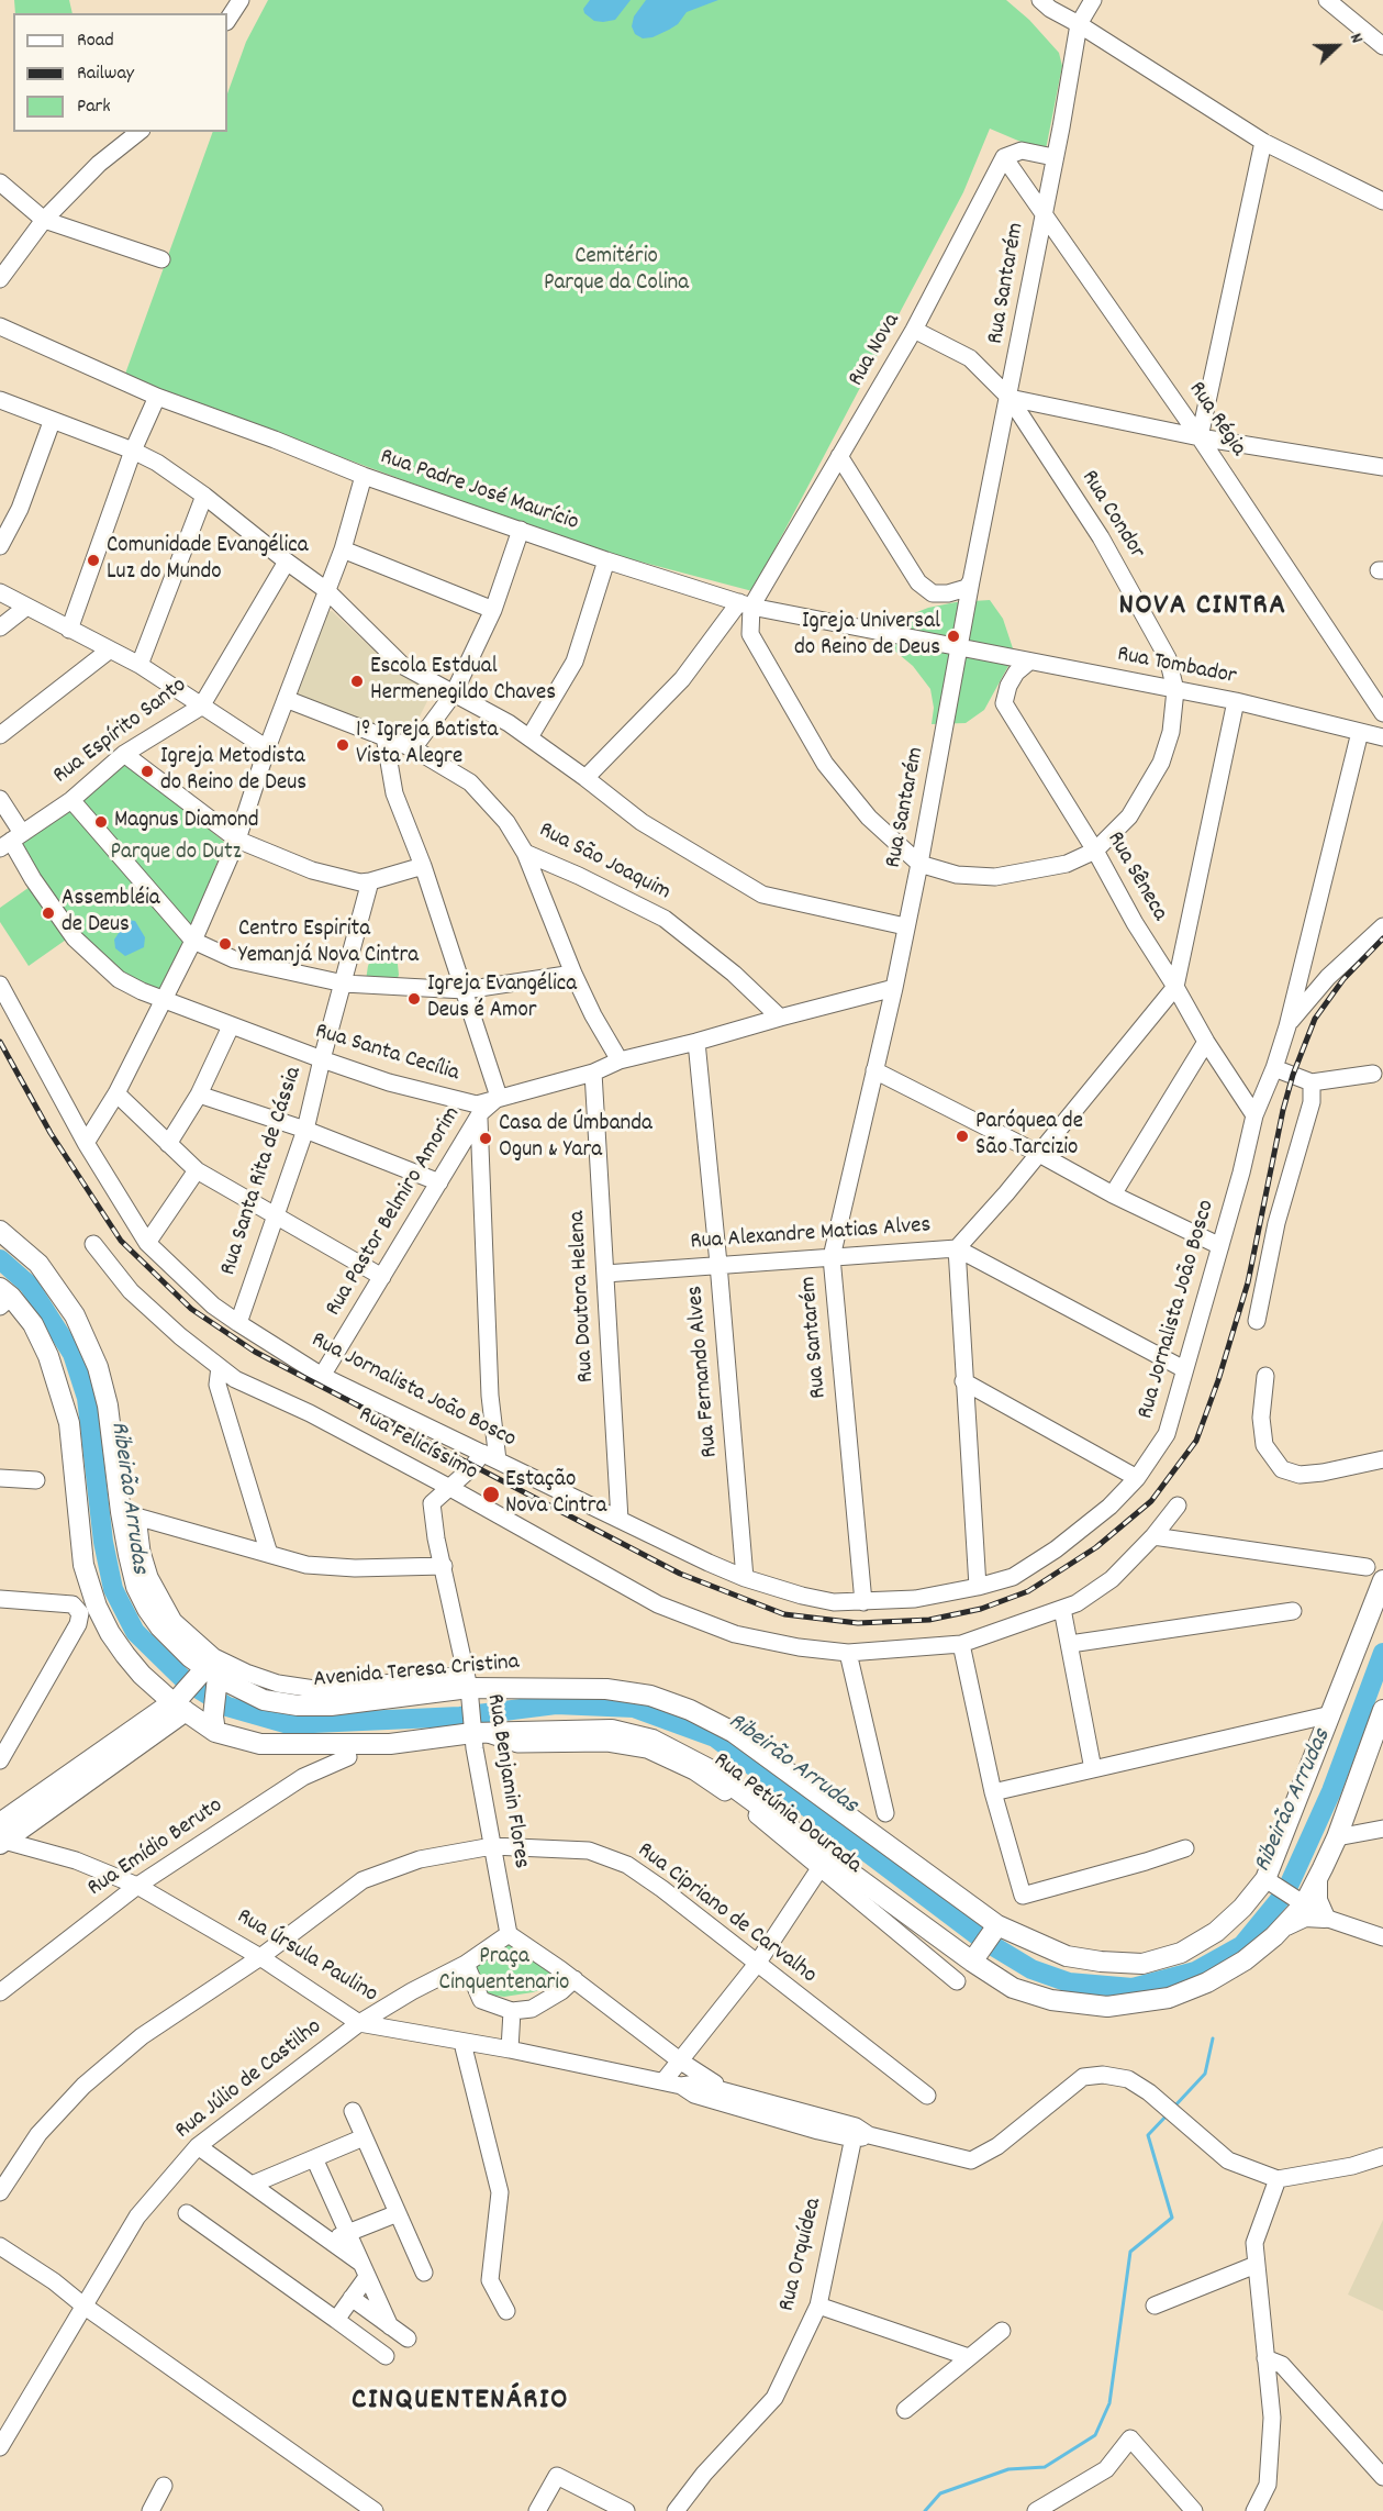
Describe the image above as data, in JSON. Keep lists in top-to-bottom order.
{
  "streets": {
    "main road": ["Avenida Teresa Cristina"],
    "street": [
      "Rua Santarém",
      "Rua Nova",
      "Rua Régia",
      "Rua Padre José Maurício",
      "Rua Condor",
      "Rua Tombador",
      "Rua Espírito Santo",
      "Rua São Joaquim",
      "Rua Sêneca",
      "Rua Santa Cecília",
      "Rua Santa Rita de Cássia",
      "Rua Pastor Belmiro Amorim",
      "Rua Alexandre Matias Alves",
      "Rua Doutora Helena",
      "Rua Jornalista João Bosco",
      "Rua Fernando Alves",
      "Rua Felicíssimo",
      "Rua Benjamin Flores",
      "Rua Petúnia Dourada",
      "Rua Emídio Beruto",
      "Rua Cipriano de Carvalho",
      "Rua Úrsula Paulino",
      "Rua Júlio de Castilho",
      "Rua Orquídea"
    ]
  },
  "crossings": [
    ["Rua Santarém", "Rua Régia"],
    ["Rua Santarém", "Rua Padre José Maurício"],
    ["Rua Santarém", "Rua Condor"],
    ["Rua Santarém", "Rua Tombador"],
    ["Rua Santarém", "Rua Santa Cecília"],
    ["Rua Santarém", "Rua Alexandre Matias Alves"],
    ["Rua Santarém", "Rua Jornalista João Bosco"],
    ["Rua Nova", "Rua Régia"],
    ["Rua Nova", "Rua Padre José Maurício"],
    ["Rua Nova", "Rua Condor"],
    ["Rua Padre José Maurício", "Rua Condor"],
    ["Rua Padre José Maurício", "Rua Tombador"],
    ["Rua Condor", "Rua Tombador"],
    ["Rua Condor", "Rua Sêneca"],
    ["Rua Tombador", "Rua Sêneca"],
    ["Rua Tombador", "Rua Jornalista João Bosco"],
    ["Rua Espírito Santo", "Rua Santa Cecília"],
    ["Rua São Joaquim", "Rua Santa Cecília"],
    ["Rua Sêneca", "Rua Alexandre Matias Alves"],
    ["Rua Sêneca", "Rua Jornalista João Bosco"],
    ["Rua Santa Cecília", "Rua Santa Rita de Cássia"],
    ["Rua Santa Cecília", "Rua Pastor Belmiro Amorim"],
    ["Rua Santa Cecília", "Rua Doutora Helena"],
    ["Rua Santa Cecília", "Rua Fernando Alves"],
    ["Rua Santa Rita de Cássia", "Rua Jornalista João Bosco"],
    ["Rua Pastor Belmiro Amorim", "Rua Jornalista João Bosco"],
    ["Rua Alexandre Matias Alves", "Rua Doutora Helena"],
    ["Rua Alexandre Matias Alves", "Rua Fernando Alves"],
    ["Rua Doutora Helena", "Rua Jornalista João Bosco"],
    ["Rua Jornalista João Bosco", "Rua Fernando Alves"],
    ["Rua Felicíssimo", "Rua Benjamin Flores"],
    ["Avenida Teresa Cristina", "Rua Benjamin Flores"],
    ["Rua Benjamin Flores", "Rua Petúnia Dourada"],
    ["Rua Benjamin Flores", "Rua Cipriano de Carvalho"],
    ["Rua Benjamin Flores", "Rua Júlio de Castilho"],
    ["Rua Emídio Beruto", "Rua Úrsula Paulino"],
    ["Rua Cipriano de Carvalho", "Rua Úrsula Paulino"],
    ["Rua Úrsula Paulino", "Rua Júlio de Castilho"],
    ["Rua Úrsula Paulino", "Rua Orquídea"]
  ],
  "districts": ["NOVA CINTRA", "CINQUENTENÁRIO"],
  "water": ["Ribeirão Arrudas"],
  "parks": ["Cemitério Parque da Colina", "Parque do Dutz", "Praça Cinquentenario"],
  "places": [
    "Comunidade Evangélica Luz do Mundo",
    "Igreja Universal do Reino de Deus",
    "Escola Estdual Hermenegildo Chaves",
    "1º Igreja Batista Vista Alegre",
    "Igreja Metodista do Reino de Deus",
    "Magnus Diamond",
    "Assembléia de Deus",
    "Centro Espirita Yemanjá Nova Cintra",
    "Igreja Evangélica Deus é Amor",
    "Paróquea de São Tarcizio",
    "Casa de Úmbanda Ogun & Yara",
    "Estação Nova Cintra"
  ],
  "legend": ["Road", "Railway", "Park"],
  "north": "right"
}
